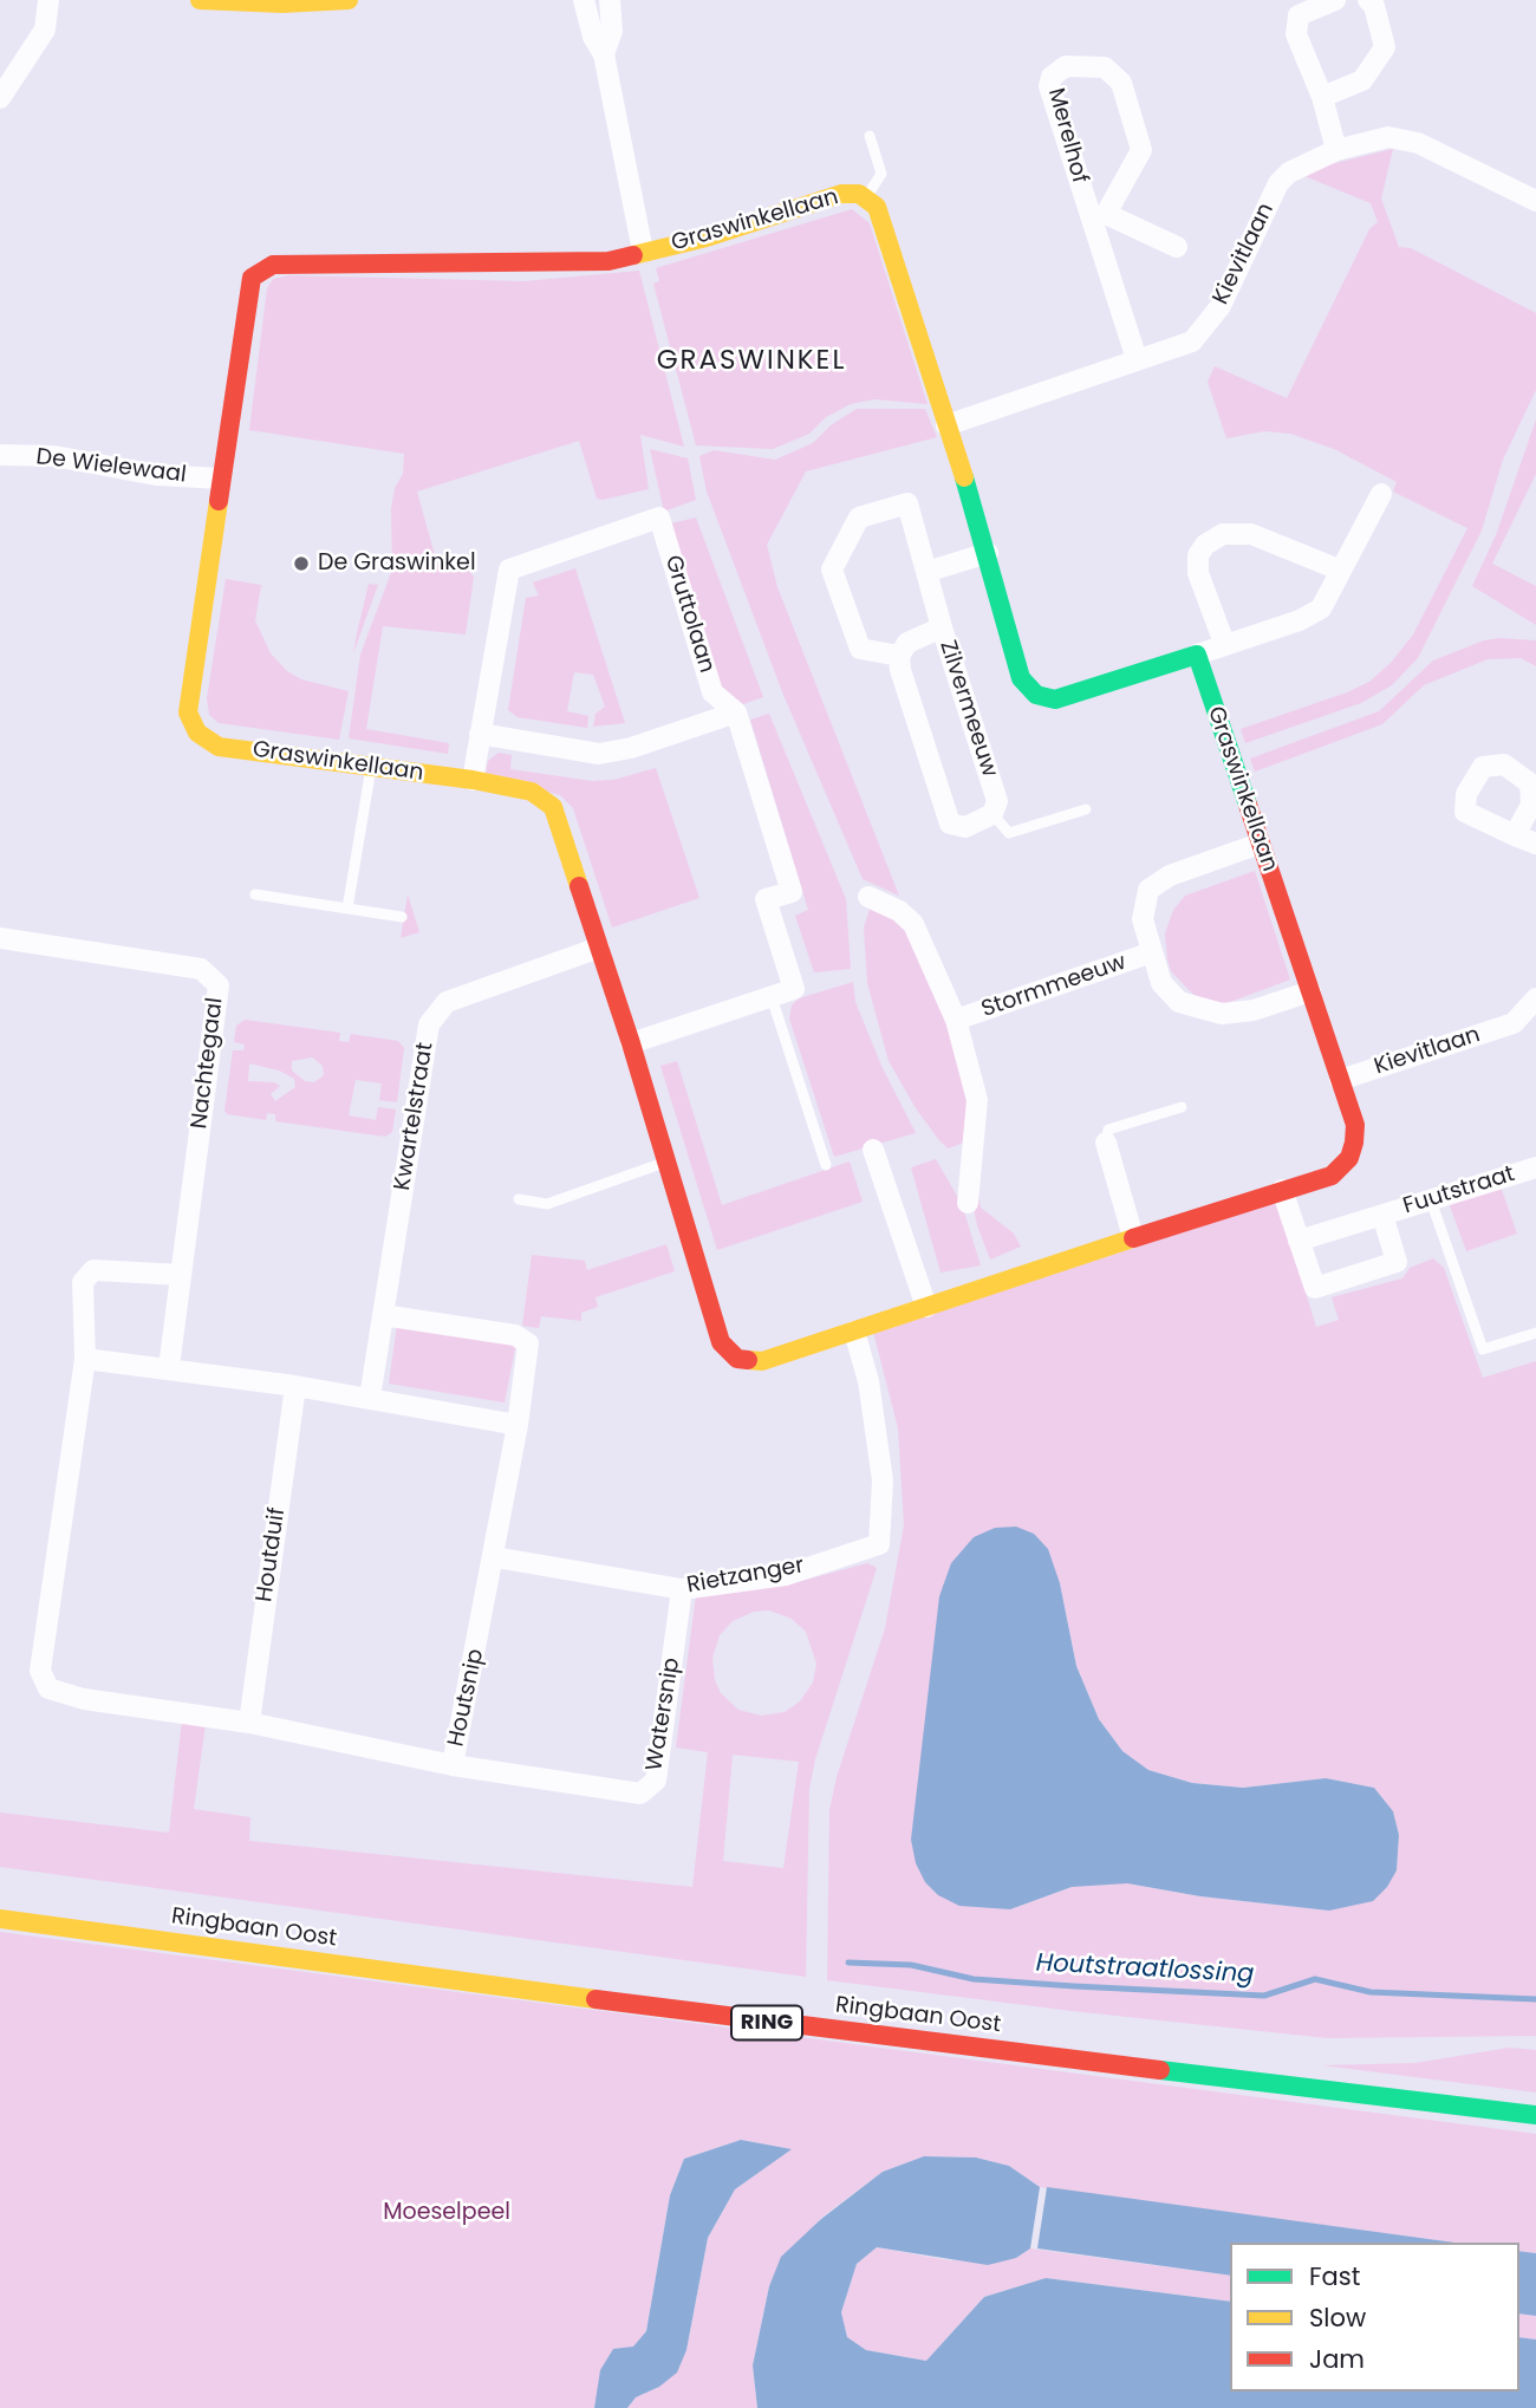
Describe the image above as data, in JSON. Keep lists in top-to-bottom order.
{
  "streets": {
    "street": [
      "Merelhof",
      "Graswinkellaan",
      "Kievitlaan",
      "De Wielewaal",
      "Gruttolaan",
      "Zilvermeeuw",
      "Stormmeeuw",
      "Nachtegaal",
      "Kwartelstraat",
      "Fuutstraat",
      "Houtduif",
      "Rietzanger",
      "Houtsnip",
      "Watersnip",
      "Ringbaan Oost",
      "RING"
    ]
  },
  "crossings": [
    ["Merelhof", "Kievitlaan"],
    ["Graswinkellaan", "Kievitlaan"],
    ["Graswinkellaan", "De Wielewaal"],
    ["Graswinkellaan", "Kwartelstraat"],
    ["Graswinkellaan", "Fuutstraat"],
    ["Graswinkellaan", "Rietzanger"],
    ["Nachtegaal", "Houtsnip"],
    ["Kwartelstraat", "Houtsnip"],
    ["Houtduif", "Houtsnip"],
    ["Rietzanger", "Houtsnip"],
    ["Rietzanger", "Watersnip"],
    ["Houtsnip", "Watersnip"]
  ],
  "districts": ["GRASWINKEL"],
  "water": ["Houtstraatlossing"],
  "parks": ["Moeselpeel"],
  "places": ["De Graswinkel"],
  "legend": ["Fast", "Slow", "Jam"]
}
